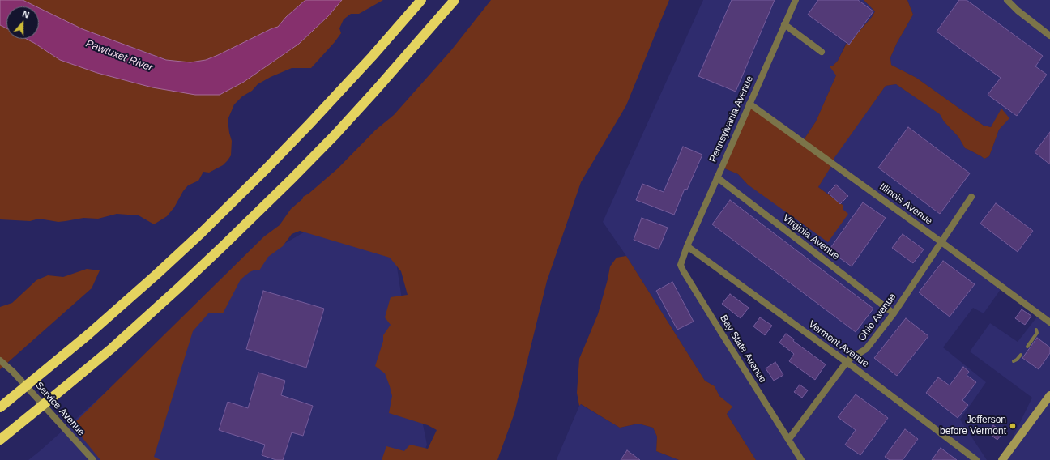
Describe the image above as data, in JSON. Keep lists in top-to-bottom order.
{
  "streets": {
    "street": [
      "Pennsylvania Avenue",
      "Illinois Avenue",
      "Virginia Avenue",
      "Ohio Avenue",
      "Vermont Avenue",
      "Bay State Avenue",
      "Service Avenue"
    ]
  },
  "crossings": [
    ["Pennsylvania Avenue", "Illinois Avenue"],
    ["Pennsylvania Avenue", "Virginia Avenue"],
    ["Pennsylvania Avenue", "Vermont Avenue"],
    ["Pennsylvania Avenue", "Bay State Avenue"],
    ["Illinois Avenue", "Ohio Avenue"],
    ["Virginia Avenue", "Ohio Avenue"],
    ["Ohio Avenue", "Vermont Avenue"],
    ["Ohio Avenue", "Bay State Avenue"],
    ["Vermont Avenue", "Bay State Avenue"]
  ],
  "water": ["Pawtuxet River"],
  "places": ["Jefferson before Vermont"],
  "north": "top"
}
